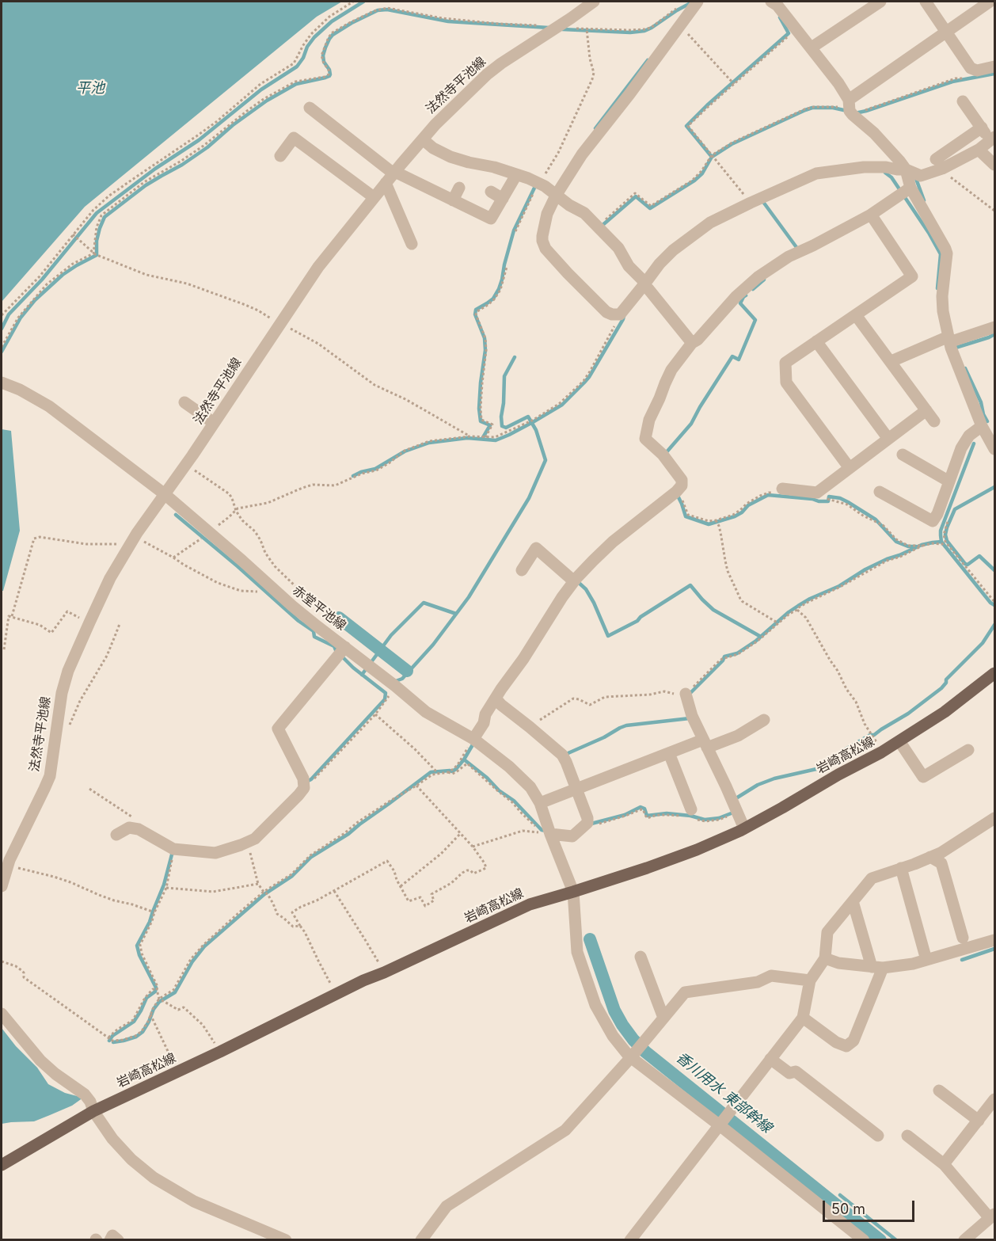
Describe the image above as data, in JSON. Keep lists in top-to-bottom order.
{
  "streets": {
    "main road": ["岩崎高松線"],
    "street": ["法然寺平池線", "赤堂平池線"]
  },
  "crossings": [
    ["法然寺平池線", "赤堂平池線"],
    ["赤堂平池線", "岩崎高松線"]
  ],
  "water": ["平池", "香川用水 東部幹線"],
  "scale_bar": "50 m"
}
